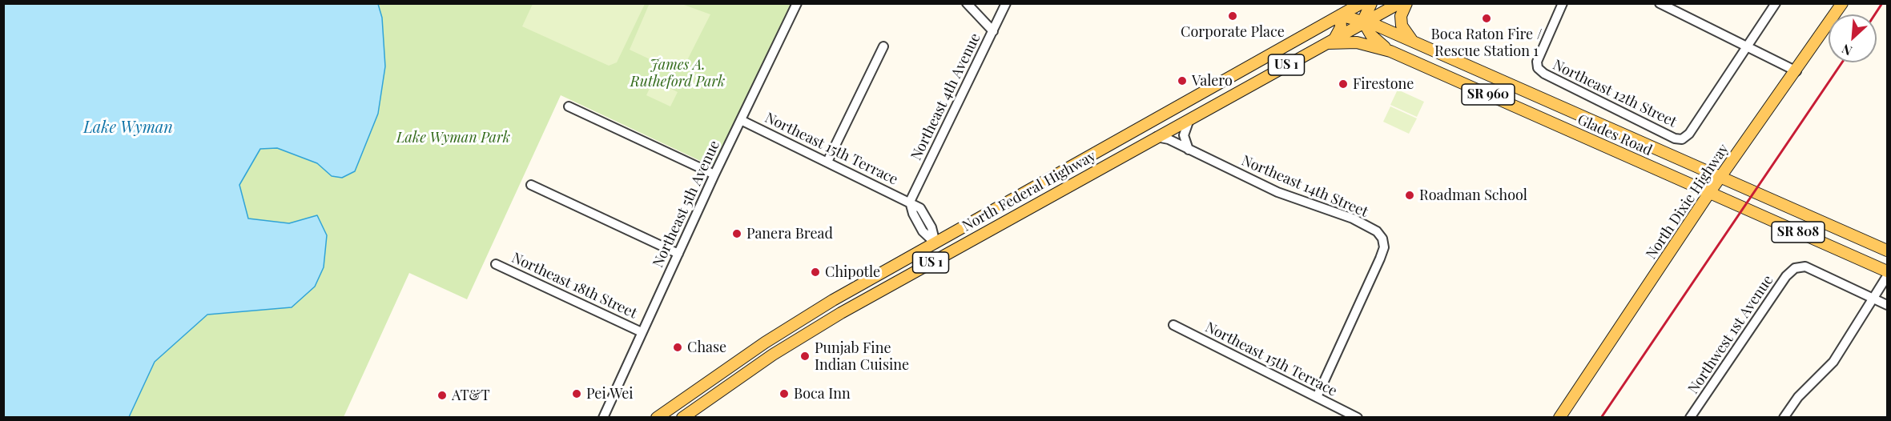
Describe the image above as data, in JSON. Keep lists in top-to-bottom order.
{
  "streets": {
    "main road": [
      "US 1",
      "SR 960",
      "Glades Road",
      "North Federal Highway",
      "North Dixie Highway",
      "SR 808"
    ],
    "street": [
      "Northeast 12th Street",
      "Northeast 4th Avenue",
      "Northeast 15th Terrace",
      "Northeast 14th Street",
      "Northeast 5th Avenue",
      "Northeast 18th Street",
      "Northwest 1st Avenue"
    ]
  },
  "crossings": [
    ["US 1", "Glades Road"],
    ["US 1", "North Federal Highway"],
    ["Northeast 4th Avenue", "Northeast 15th Terrace"],
    ["Glades Road", "North Federal Highway"],
    ["Glades Road", "North Dixie Highway"],
    ["Northeast 15th Terrace", "Northeast 14th Street"],
    ["Northeast 15th Terrace", "North Federal Highway"],
    ["Northeast 15th Terrace", "Northeast 5th Avenue"],
    ["Northeast 14th Street", "North Federal Highway"],
    ["Northeast 5th Avenue", "Northeast 18th Street"]
  ],
  "water": ["Lake Wyman"],
  "parks": ["James A. Rutheford Park", "Lake Wyman Park"],
  "places": [
    "Corporate Place",
    "Boca Raton Fire / Rescue Station 1",
    "Valero",
    "Firestone",
    "Roadman School",
    "Panera Bread",
    "Chipotle",
    "Chase",
    "Punjab Fine Indian Cuisine",
    "Pei Wei",
    "Boca Inn",
    "AT&T"
  ],
  "north": "bottom left"
}
